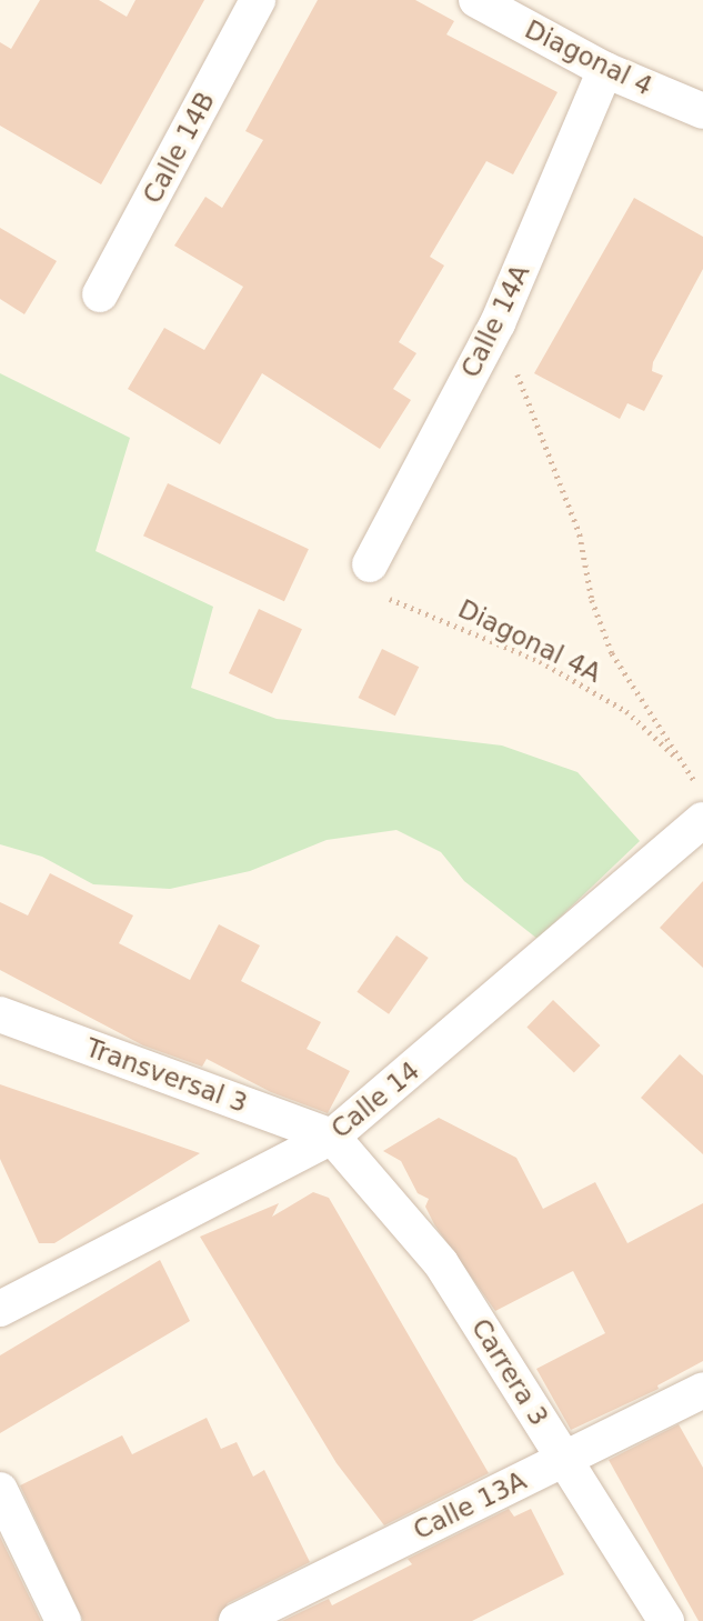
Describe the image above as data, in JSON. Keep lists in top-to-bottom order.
{
  "streets": {
    "street": [
      "Diagonal 4",
      "Calle 14B",
      "Calle 14A",
      "Transversal 3",
      "Calle 14",
      "Carrera 3",
      "Calle 13A"
    ],
    "path": ["Diagonal 4A"]
  },
  "crossings": [
    ["Diagonal 4", "Calle 14A"],
    ["Calle 14A", "Diagonal 4A"],
    ["Transversal 3", "Calle 14"],
    ["Transversal 3", "Carrera 3"],
    ["Calle 14", "Carrera 3"],
    ["Carrera 3", "Calle 13A"]
  ]
}
